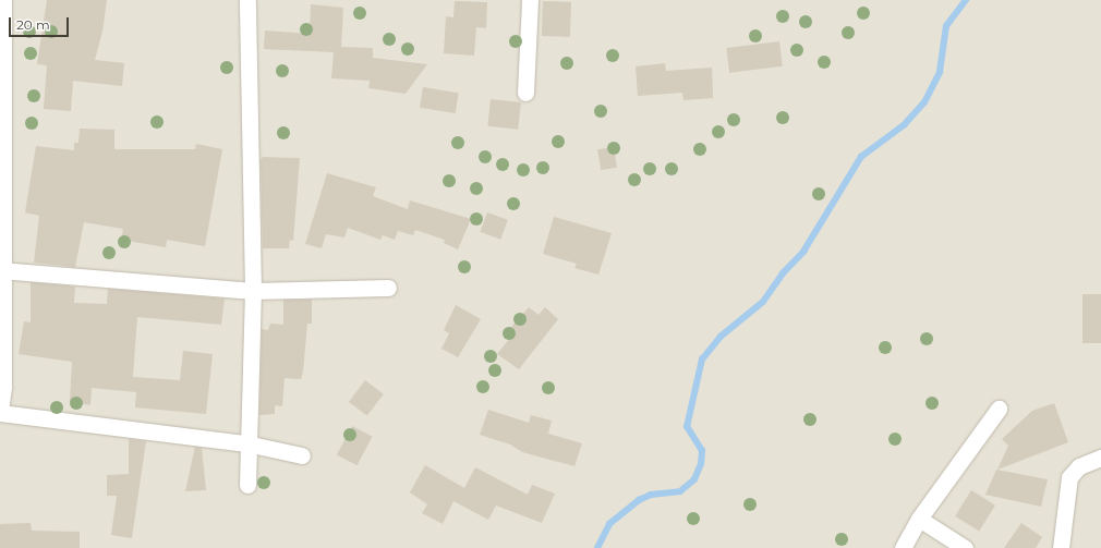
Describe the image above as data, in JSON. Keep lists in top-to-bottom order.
{
  "scale_bar": "20 m"
}
